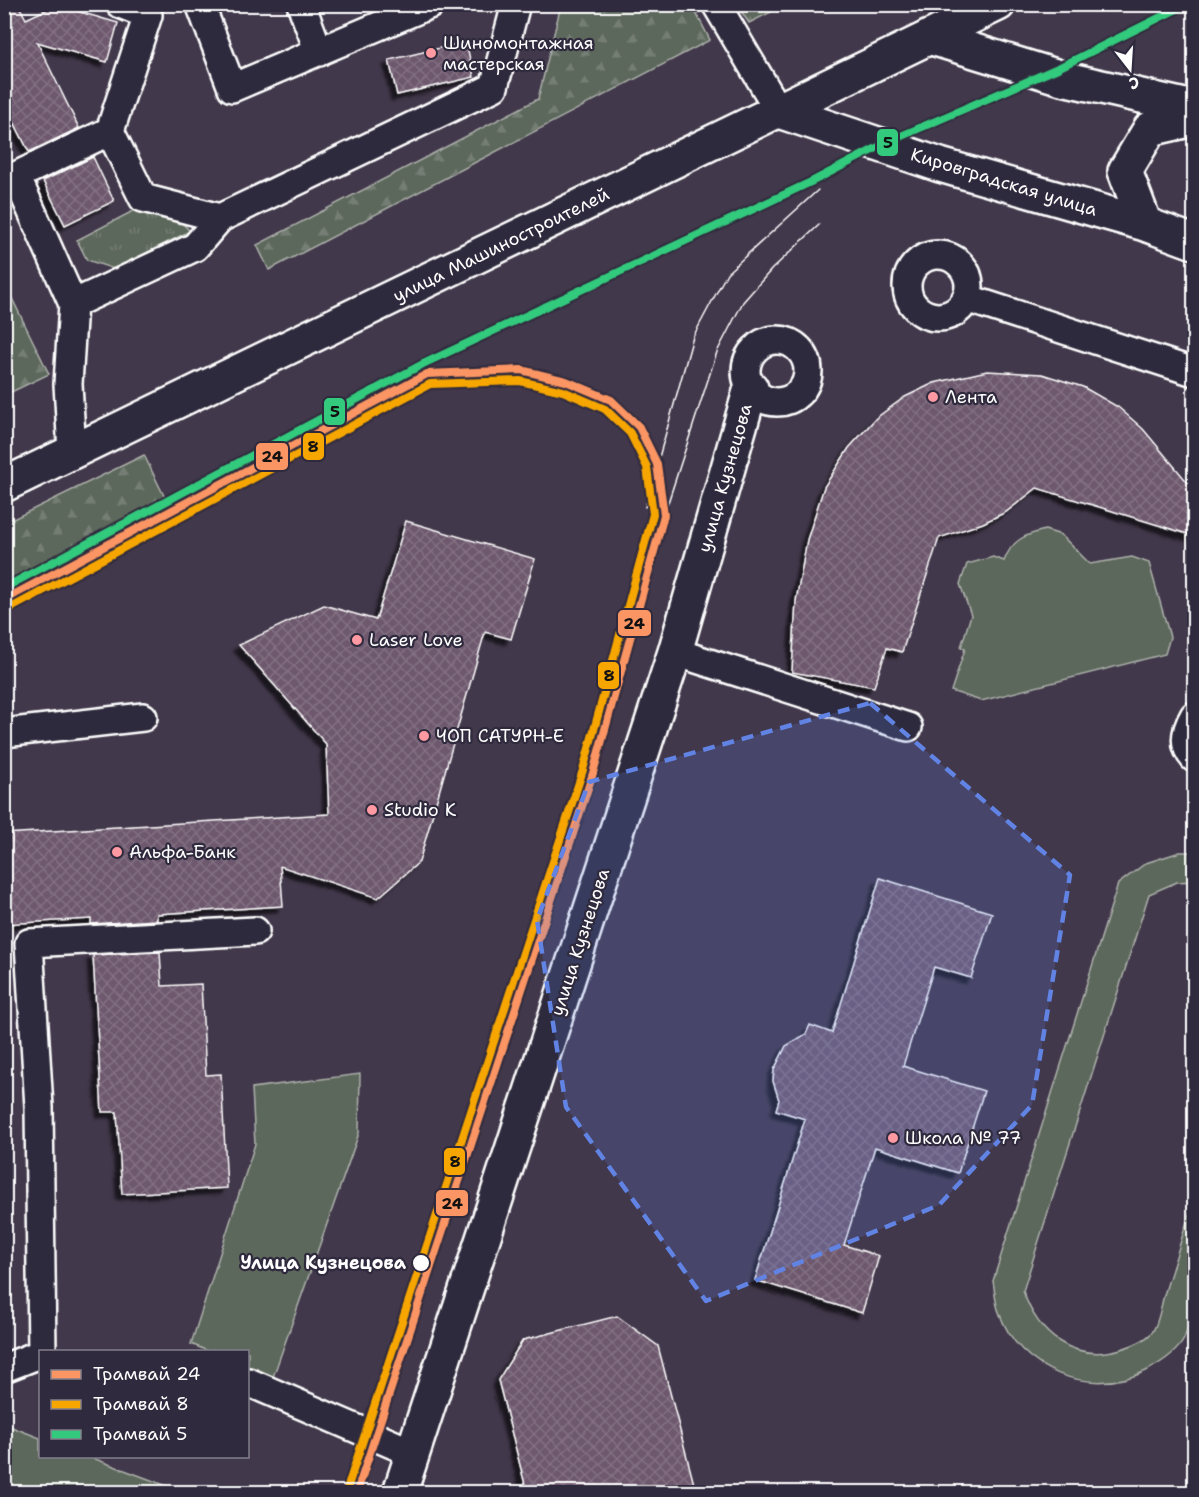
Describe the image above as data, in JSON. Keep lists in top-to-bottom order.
{
  "streets": {
    "main road": ["Кировградская улица", "улица Машиностроителей", "улица Кузнецова"]
  },
  "crossings": [
    ["Кировградская улица", "улица Машиностроителей"]
  ],
  "places": [
    "Шиномонтажная мастерская",
    "Лента",
    "Laser Love",
    "ЧОП САТУРН-Е",
    "Studio K",
    "Альфа-Банк",
    "Школа № 77",
    "Улица Кузнецова"
  ],
  "lines": ["tram line 5", "tram line 24", "tram line 8"],
  "legend": ["Трамвай 24", "Трамвай 8", "Трамвай 5"],
  "north": "bottom"
}
